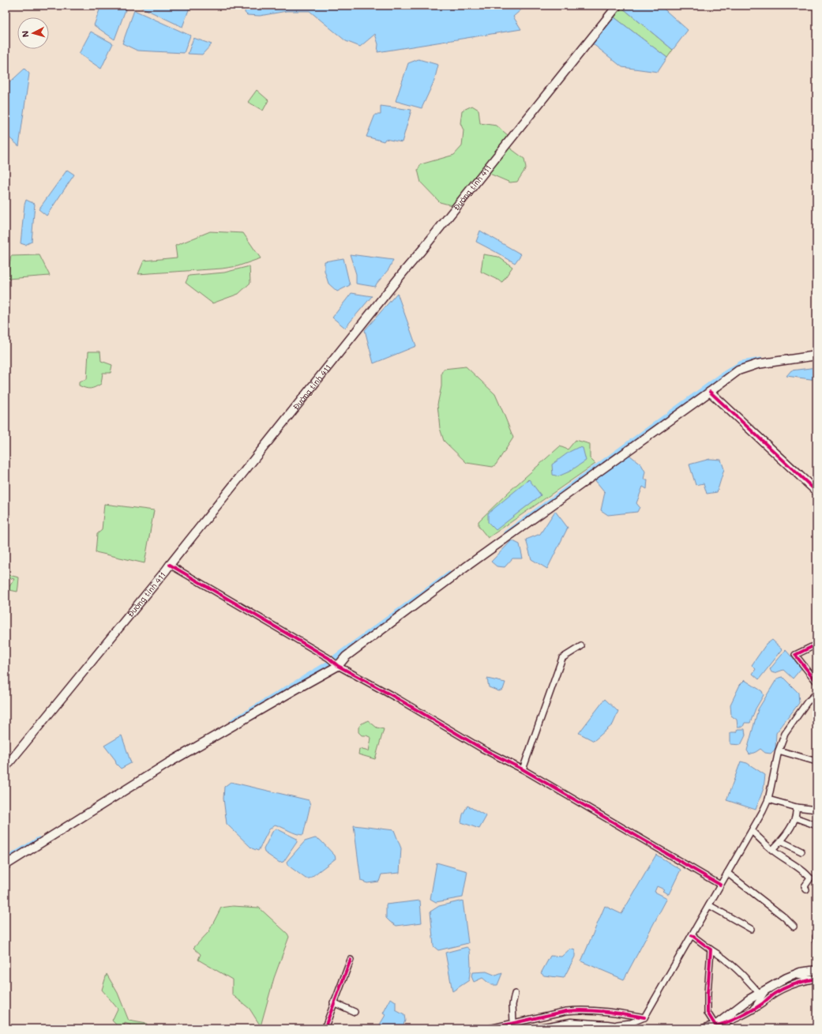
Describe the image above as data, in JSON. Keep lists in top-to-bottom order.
{
  "streets": {
    "main road": ["Đường tỉnh 411"]
  },
  "north": "left"
}
